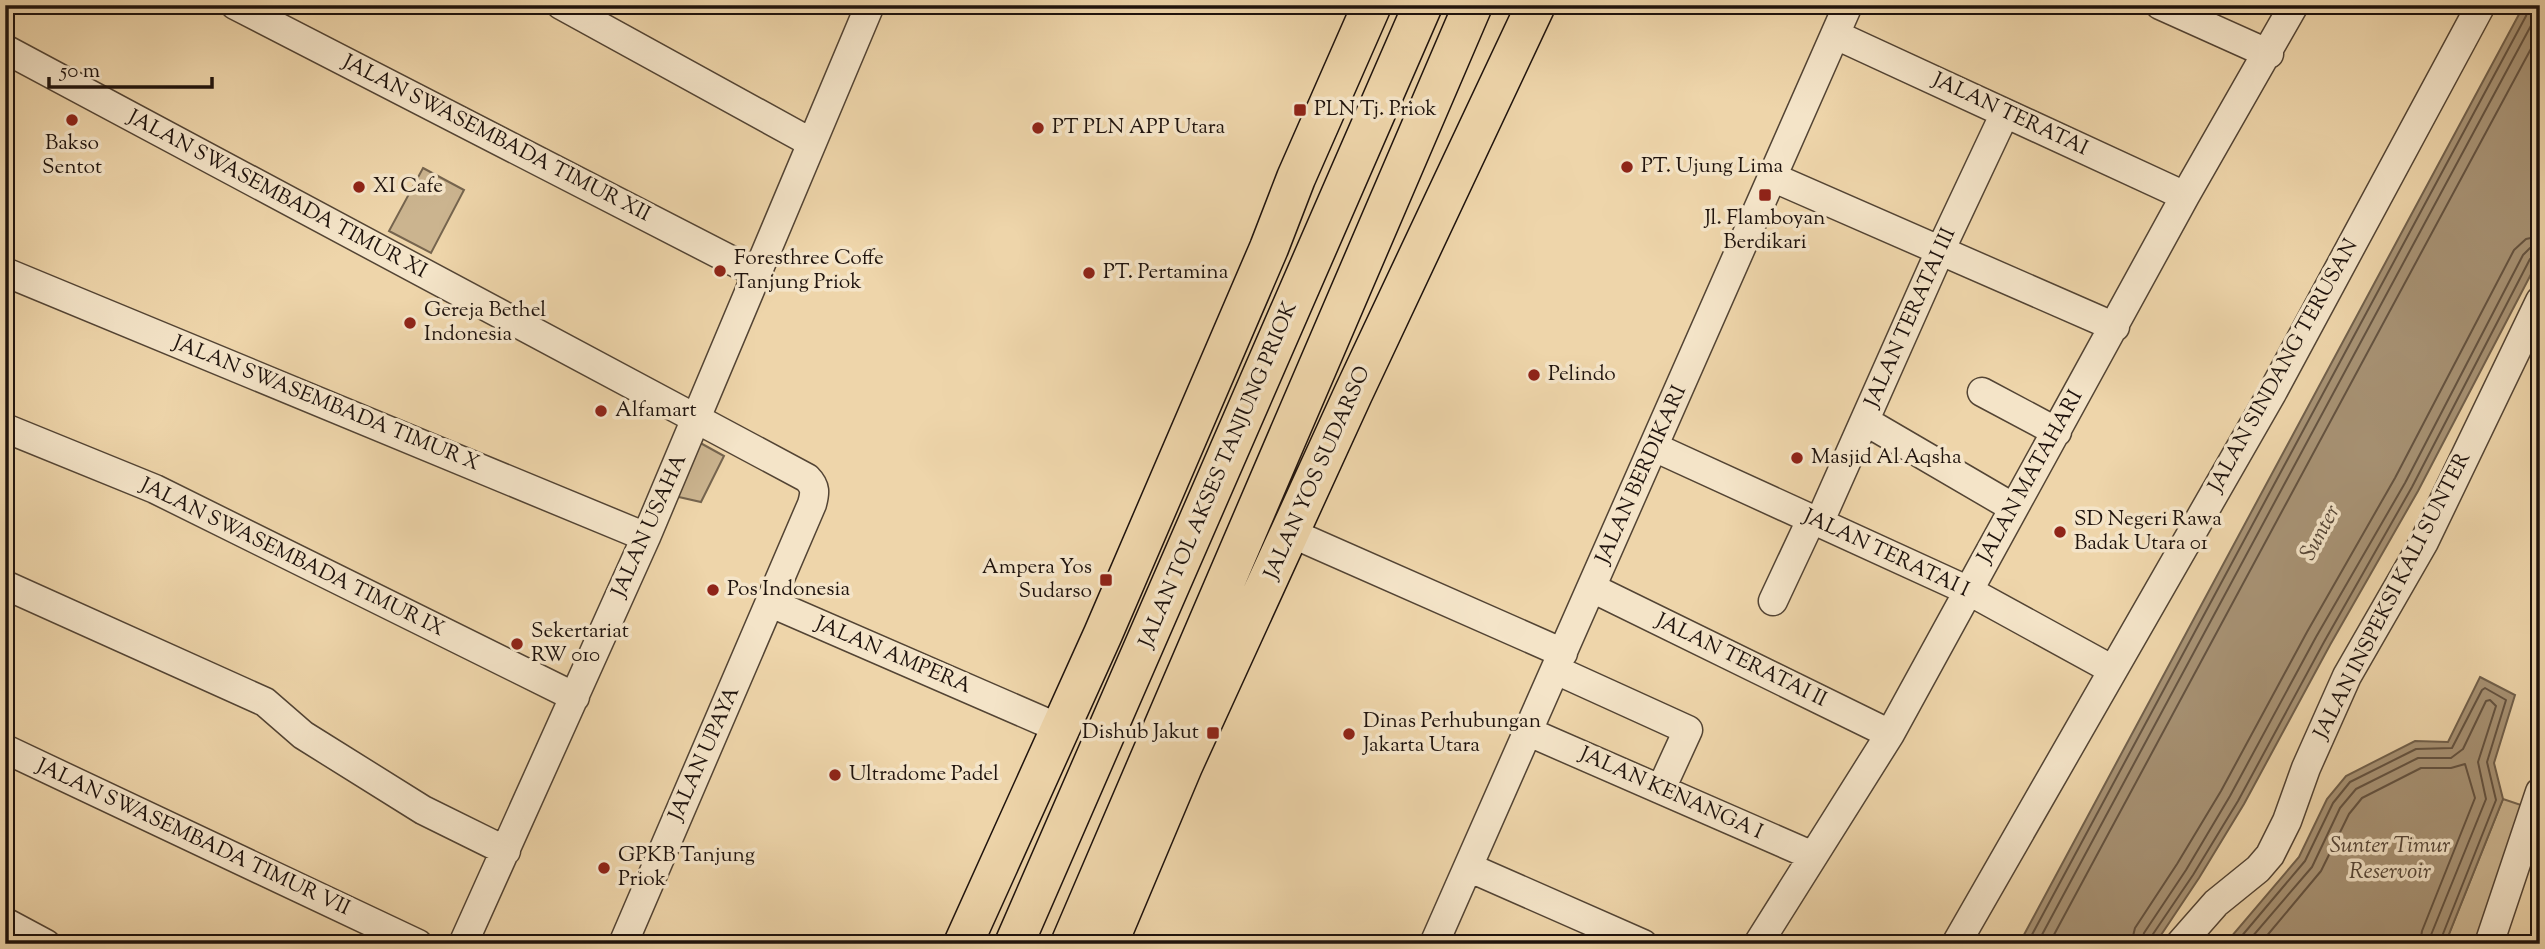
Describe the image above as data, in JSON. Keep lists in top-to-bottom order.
{
  "streets": {
    "highway": ["JALAN YOS SUDARSO", "JALAN TOL AKSES TANJUNG PRIOK"],
    "street": [
      "JALAN TERATAI",
      "JALAN SWASEMBADA TIMUR XII",
      "JALAN SWASEMBADA TIMUR XI",
      "JALAN TERATAI III",
      "JALAN SINDANG TERUSAN",
      "JALAN SWASEMBADA TIMUR X",
      "JALAN BERDIKARI",
      "JALAN MATAHARI",
      "JALAN USAHA",
      "JALAN TERATAI I",
      "JALAN SWASEMBADA TIMUR IX",
      "JALAN INSPEKSI KALI SUNTER",
      "JALAN AMPERA",
      "JALAN TERATAI II",
      "JALAN UPAYA",
      "JALAN KENANGA I",
      "JALAN SWASEMBADA TIMUR VII"
    ]
  },
  "crossings": [
    ["JALAN TERATAI", "JALAN TERATAI III"],
    ["JALAN TERATAI", "JALAN BERDIKARI"],
    ["JALAN TERATAI", "JALAN MATAHARI"],
    ["JALAN SWASEMBADA TIMUR XII", "JALAN USAHA"],
    ["JALAN SWASEMBADA TIMUR XI", "JALAN USAHA"],
    ["JALAN TERATAI III", "JALAN TERATAI I"],
    ["JALAN SINDANG TERUSAN", "JALAN TERATAI I"],
    ["JALAN SWASEMBADA TIMUR X", "JALAN USAHA"],
    ["JALAN BERDIKARI", "JALAN TERATAI I"],
    ["JALAN BERDIKARI", "JALAN TERATAI II"],
    ["JALAN BERDIKARI", "JALAN KENANGA I"],
    ["JALAN MATAHARI", "JALAN TERATAI I"],
    ["JALAN MATAHARI", "JALAN TERATAI II"],
    ["JALAN MATAHARI", "JALAN KENANGA I"],
    ["JALAN USAHA", "JALAN SWASEMBADA TIMUR IX"],
    ["JALAN AMPERA", "JALAN UPAYA"]
  ],
  "water": ["Sunter", "Sunter Timur Reservoir"],
  "places": {
    "transit": [
      "PLN Tj. Priok",
      "Jl. Flamboyan Berdikari",
      "Ampera Yos Sudarso",
      "Dishub Jakut"
    ],
    "other": [
      "Bakso Sentot",
      "PT PLN APP Utara",
      "PT. Ujung Lima",
      "XI Cafe",
      "Foresthree Coffe Tanjung Priok",
      "PT. Pertamina",
      "Gereja Bethel Indonesia",
      "Pelindo",
      "Alfamart",
      "Masjid Al Aqsha",
      "SD Negeri Rawa Badak Utara 01",
      "Pos Indonesia",
      "Sekertariat RW 010",
      "Dinas Perhubungan Jakarta Utara",
      "Ultradome Padel",
      "GPKB Tanjung Priok"
    ]
  },
  "scale_bar": "50 m"
}
